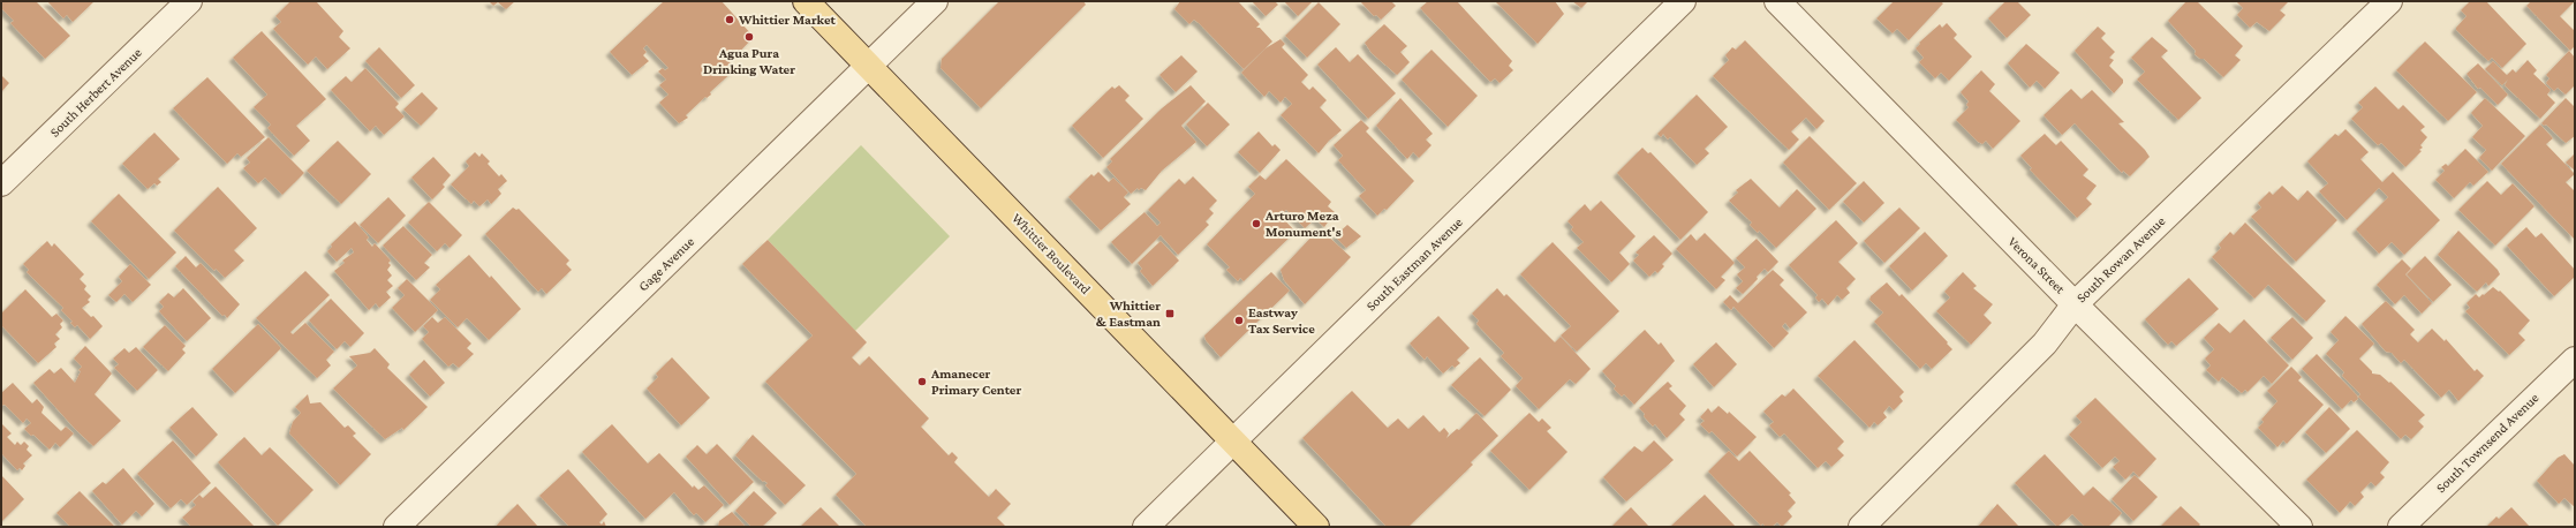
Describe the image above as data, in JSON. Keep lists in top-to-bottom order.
{
  "streets": {
    "main road": ["Whittier Boulevard"],
    "street": [
      "South Herbert Avenue",
      "South Rowan Avenue",
      "Gage Avenue",
      "South Eastman Avenue",
      "Verona Street",
      "South Townsend Avenue"
    ]
  },
  "crossings": [
    ["Whittier Boulevard", "Gage Avenue"],
    ["Whittier Boulevard", "South Eastman Avenue"],
    ["South Rowan Avenue", "Verona Street"]
  ],
  "places": {
    "other": [
      "Whittier Market",
      "Agua Pura Drinking Water",
      "Arturo Meza Monument's",
      "Eastway Tax Service",
      "Amanecer Primary Center"
    ],
    "transit": ["Whittier & Eastman"]
  }
}
